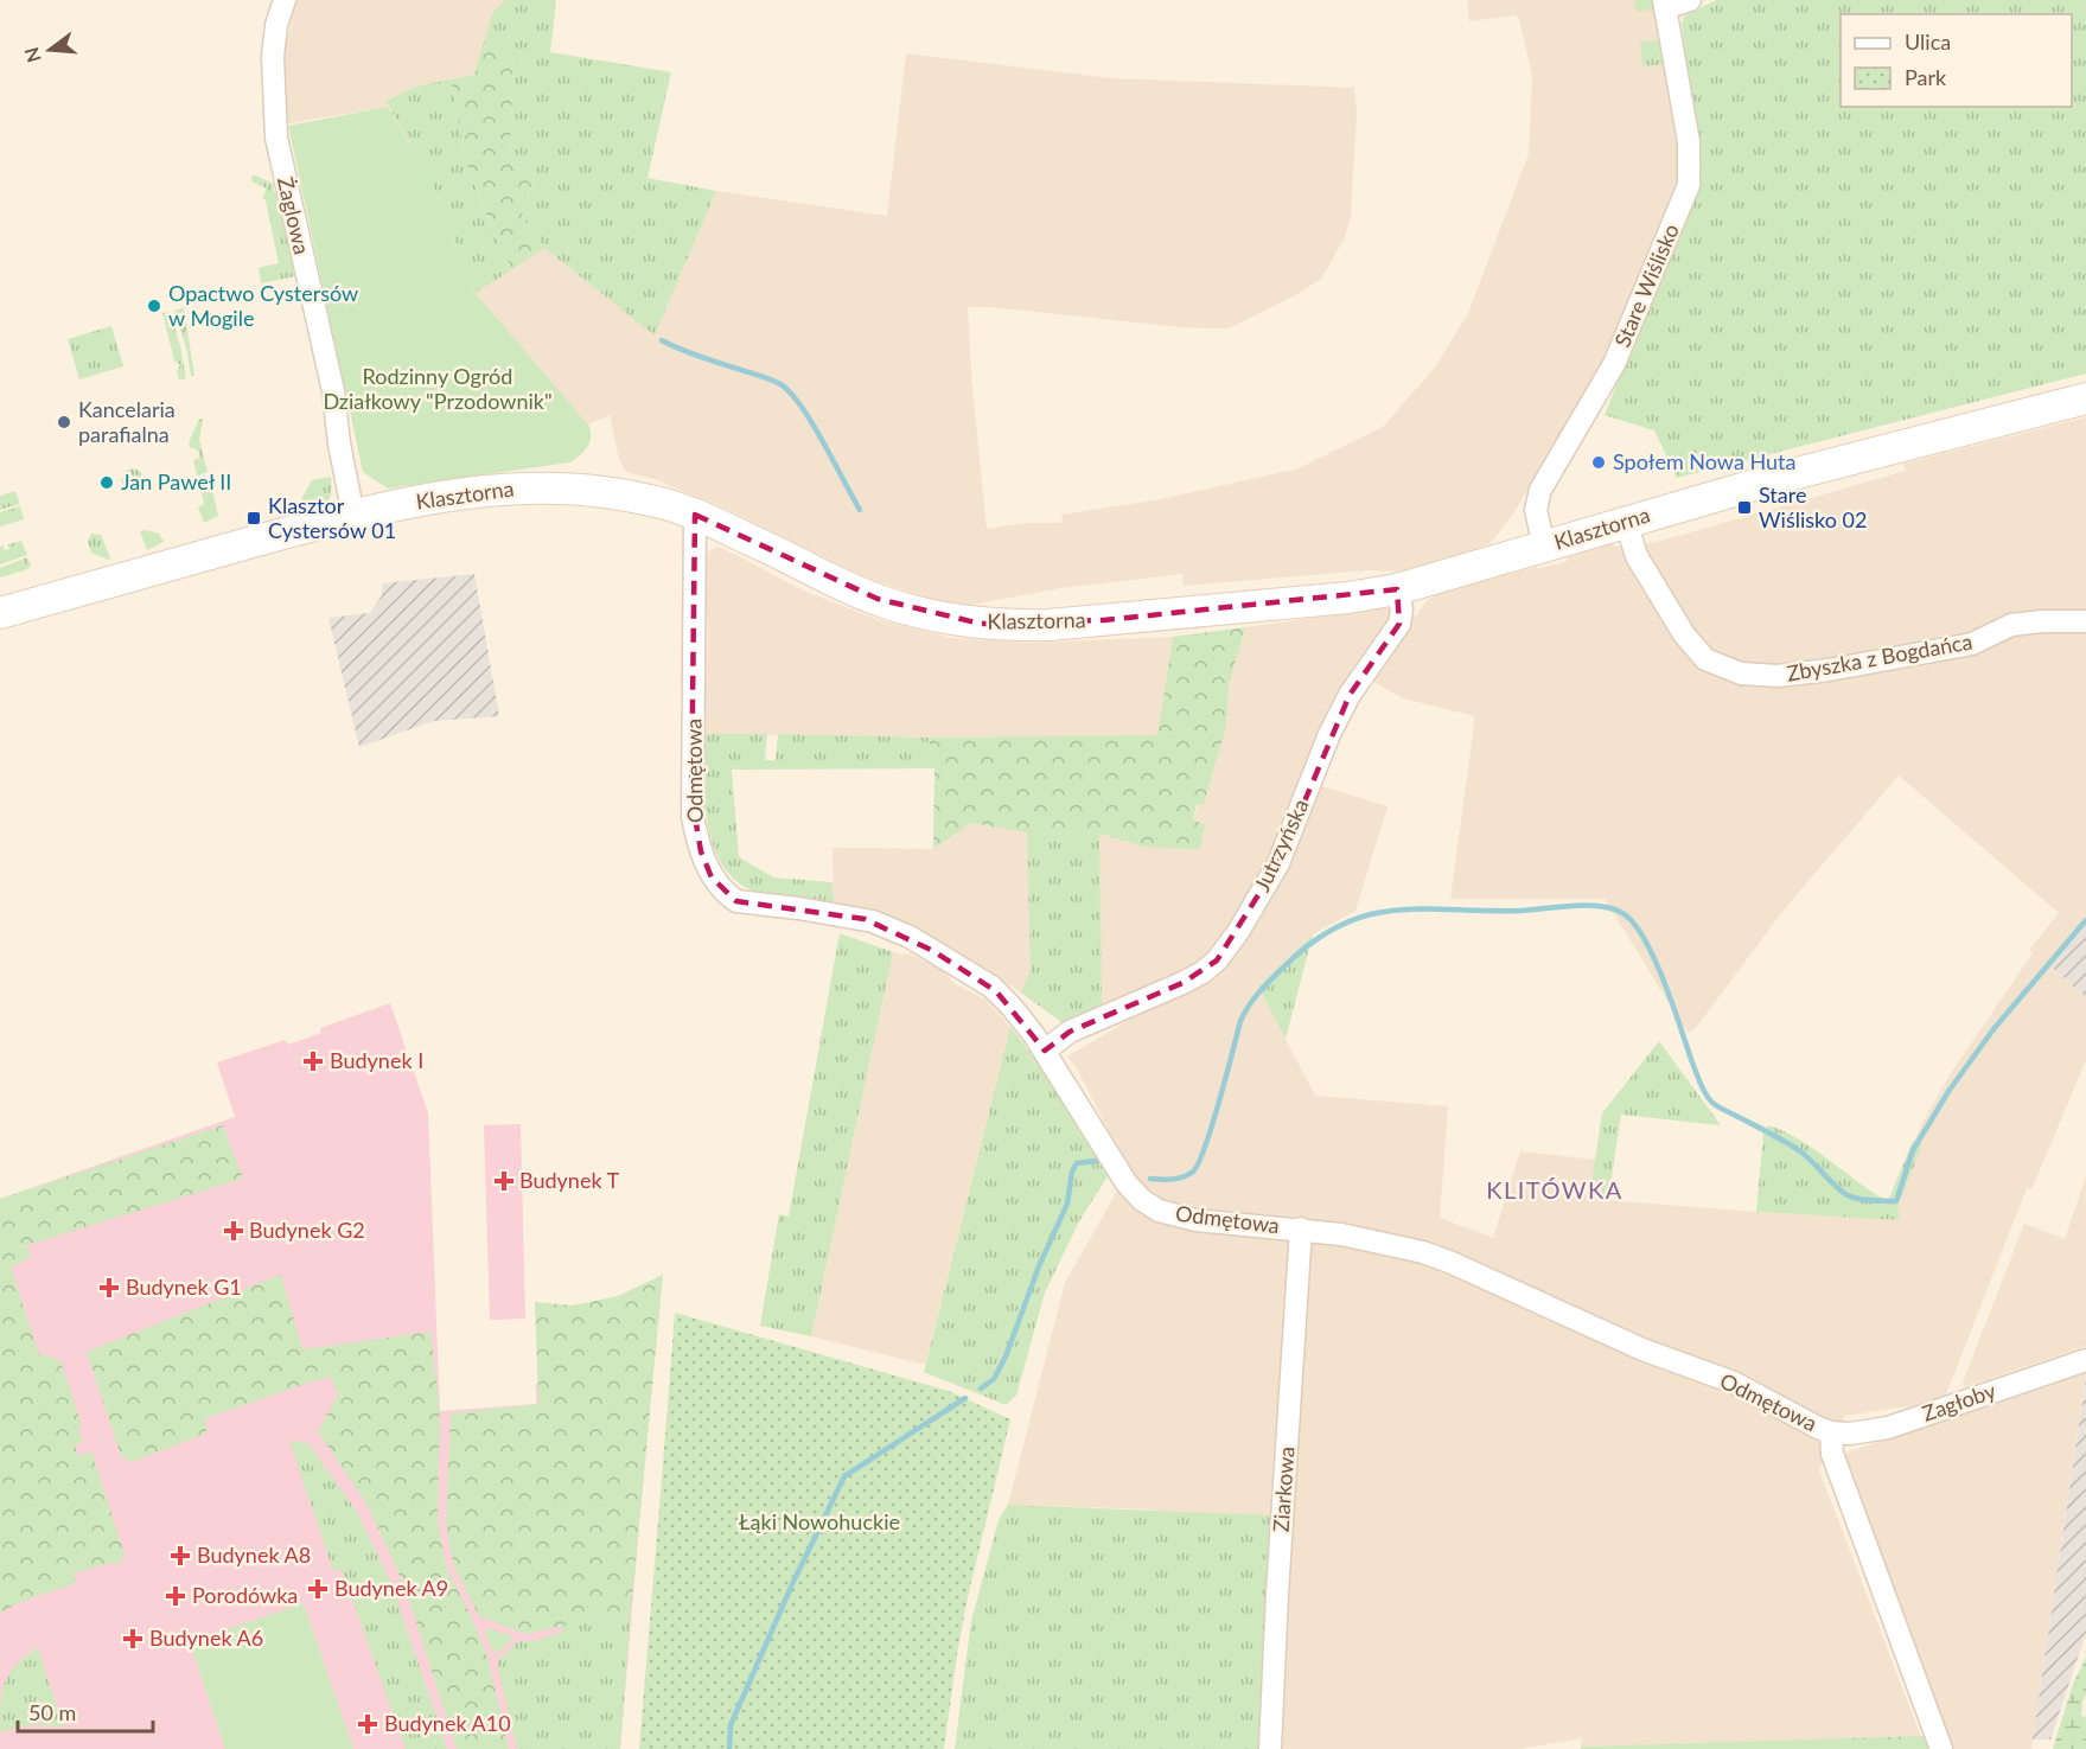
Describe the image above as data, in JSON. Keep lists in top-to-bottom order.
{
  "streets": {
    "street": [
      "Żaglowa",
      "Stare Wiślisko",
      "Klasztorna",
      "Zbyszka z Bogdańca",
      "Odmętowa",
      "Jutrzyńska",
      "Zagłoby",
      "Ziarkowa"
    ]
  },
  "crossings": [
    ["Żaglowa", "Klasztorna"],
    ["Stare Wiślisko", "Klasztorna"],
    ["Klasztorna", "Zbyszka z Bogdańca"],
    ["Klasztorna", "Odmętowa"],
    ["Klasztorna", "Jutrzyńska"],
    ["Odmętowa", "Jutrzyńska"],
    ["Odmętowa", "Zagłoby"],
    ["Odmętowa", "Ziarkowa"]
  ],
  "districts": ["KLITÓWKA"],
  "parks": ["Rodzinny Ogród Działkowy \"Przodownik\"", "Łąki Nowohuckie"],
  "places": {
    "other": [
      "Opactwo Cystersów w Mogile",
      "Kancelaria parafialna",
      "Społem Nowa Huta",
      "Jan Paweł II"
    ],
    "transit": ["Stare Wiślisko 02", "Klasztor Cystersów 01"],
    "health": [
      "Budynek I",
      "Budynek T",
      "Budynek G2",
      "Budynek G1",
      "Budynek A8",
      "Budynek A9",
      "Porodówka",
      "Budynek A6",
      "Budynek A10"
    ]
  },
  "legend": ["Ulica", "Park"],
  "scale_bar": "50 m",
  "north": "left"
}
